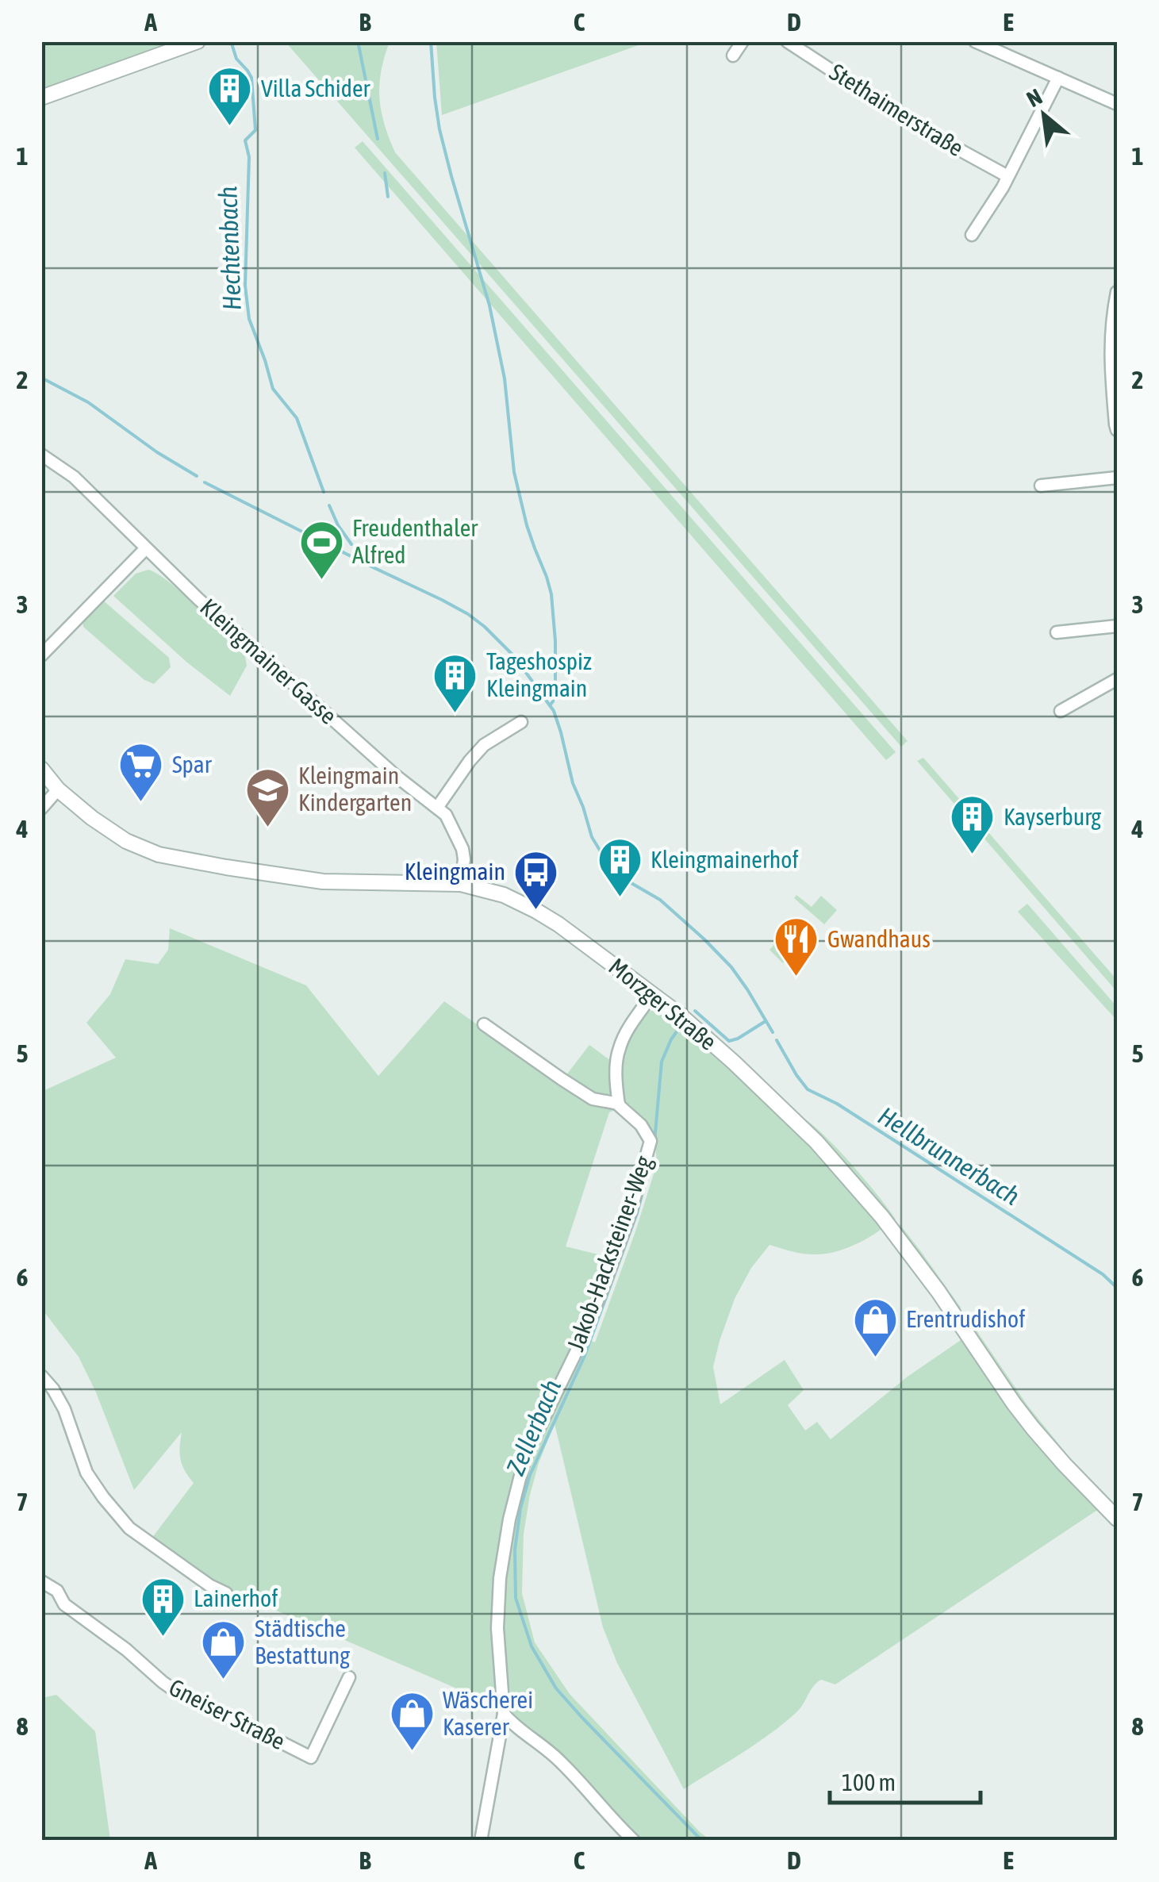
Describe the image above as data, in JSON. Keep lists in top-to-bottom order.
{
  "streets": {
    "street": [
      "Stethaimerstraße",
      "Kleingmainer Gasse",
      "Morzger Straße",
      "Jakob-Hacksteiner-Weg",
      "Gneiser Straße"
    ]
  },
  "crossings": [
    ["Kleingmainer Gasse", "Morzger Straße"]
  ],
  "water": ["Hechtenbach", "Hellbrunnerbach", "Zellerbach"],
  "places": {
    "building": [
      "Villa Schider",
      "Tageshospiz Kleingmain",
      "Kayserburg",
      "Kleingmainerhof",
      "Lainerhof"
    ],
    "sports": ["Freudenthaler Alfred"],
    "supermarket": ["Spar"],
    "school or university": ["Kleingmain Kindergarten"],
    "bus stop": ["Kleingmain"],
    "restaurant": ["Gwandhaus"],
    "shop": ["Erentrudishof", "Städtische Bestattung", "Wäscherei Kaserer"]
  },
  "scale_bar": "100 m",
  "north": "top left",
  "grid": {
    "columns": [
      "A",
      "B",
      "C",
      "D",
      "E"
    ],
    "rows": [
      "1",
      "2",
      "3",
      "4",
      "5",
      "6",
      "7",
      "8"
    ]
  }
}
